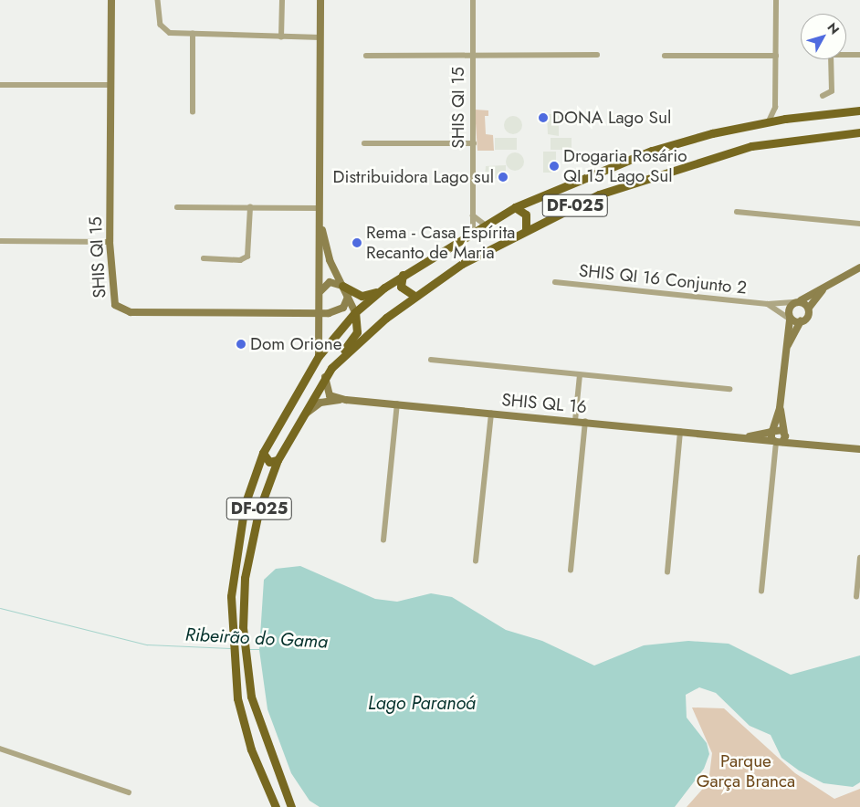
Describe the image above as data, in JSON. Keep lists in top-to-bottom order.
{
  "streets": {
    "main road": ["DF-025"],
    "street": ["SHIS QI 15", "SHIS QI 16 Conjunto 2", "SHIS QL 16"]
  },
  "crossings": [
    ["SHIS QI 15", "DF-025"],
    ["DF-025", "SHIS QL 16"]
  ],
  "water": ["Ribeirão do Gama", "Lago Paranoá"],
  "parks": ["Parque Garça Branca"],
  "places": [
    "DONA Lago Sul",
    "Drogaria Rosário QI 15 Lago Sul",
    "Distribuidora Lago sul",
    "Rema - Casa Espírita Recanto de Maria",
    "Dom Orione"
  ],
  "north": "top right"
}
